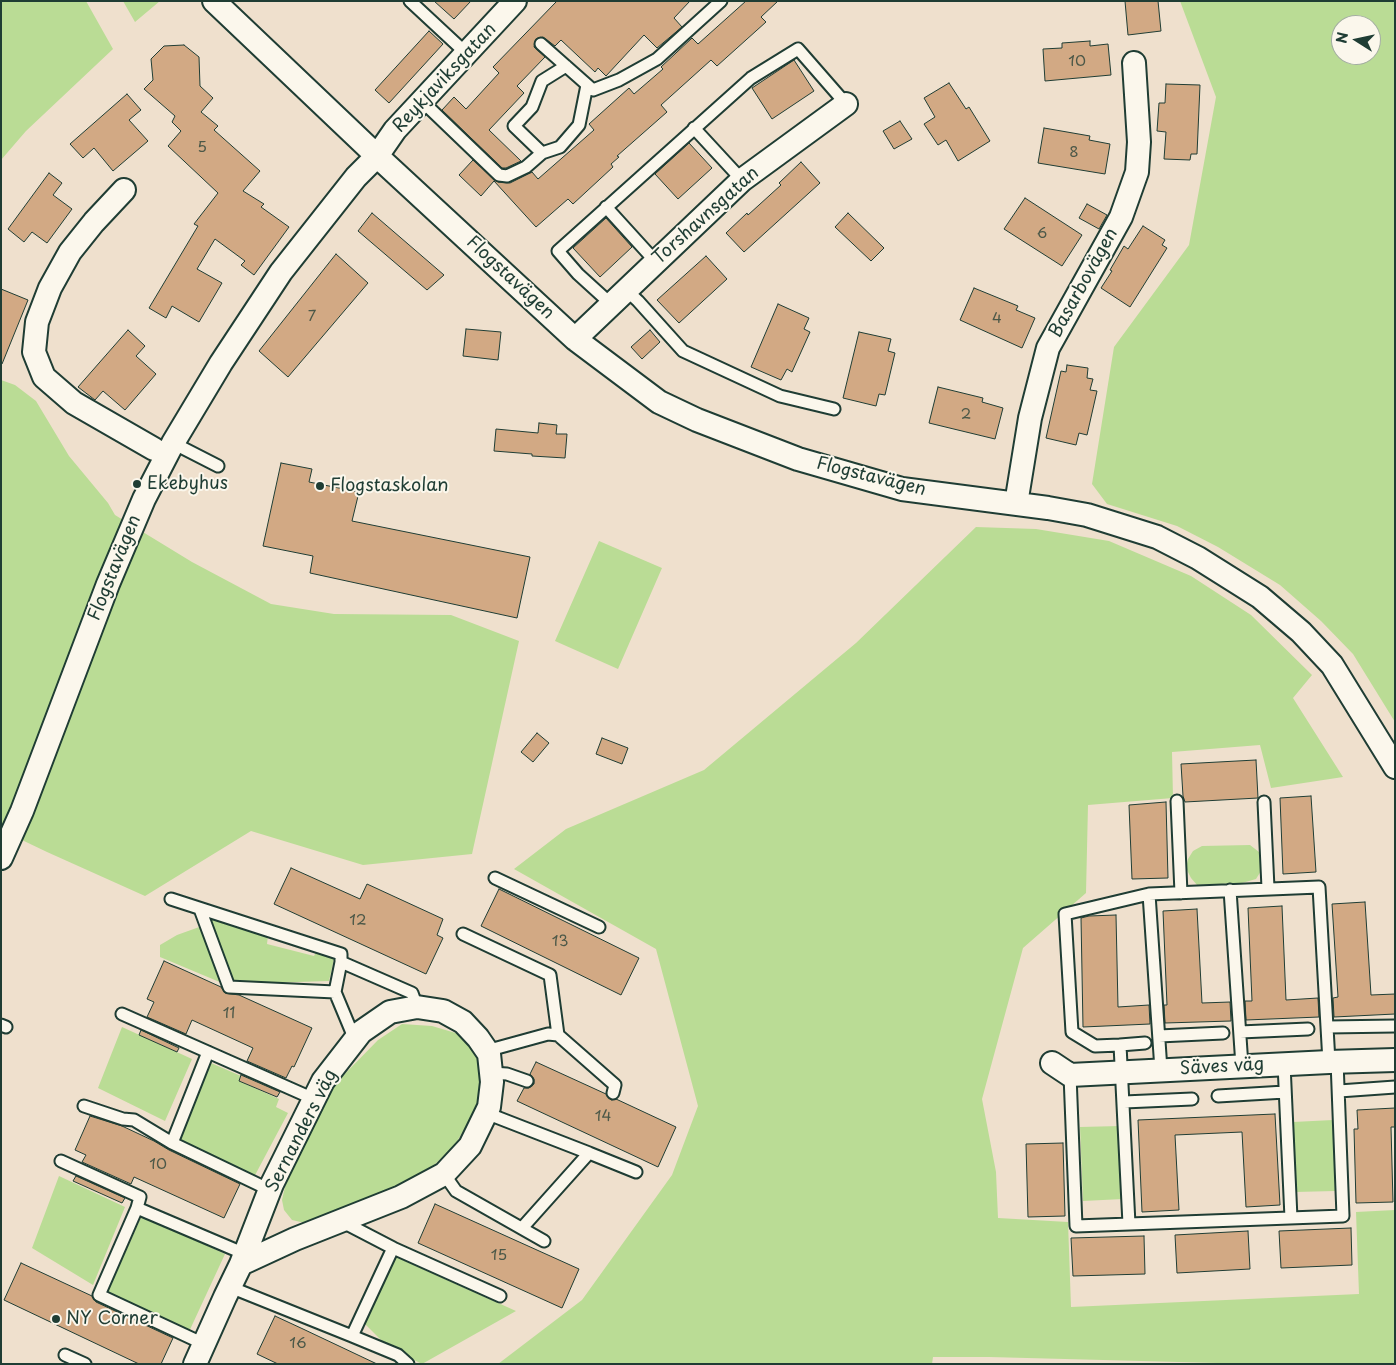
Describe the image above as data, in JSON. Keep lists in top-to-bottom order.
{
  "streets": {
    "street": [
      "Reykjaviksgatan",
      "Torshavnsgatan",
      "Flogstavägen",
      "Basarbovägen",
      "Säves väg",
      "Sernanders väg"
    ]
  },
  "crossings": [
    ["Reykjaviksgatan", "Flogstavägen"],
    ["Torshavnsgatan", "Flogstavägen"],
    ["Flogstavägen", "Basarbovägen"]
  ],
  "places": ["Ekebyhus", "Flogstaskolan", "NY Corner"],
  "house_numbers": [
    "10",
    "5",
    "8",
    "6",
    "7",
    "4",
    "2",
    "12",
    "13",
    "11",
    "14",
    "10",
    "15",
    "16"
  ],
  "north": "left"
}
